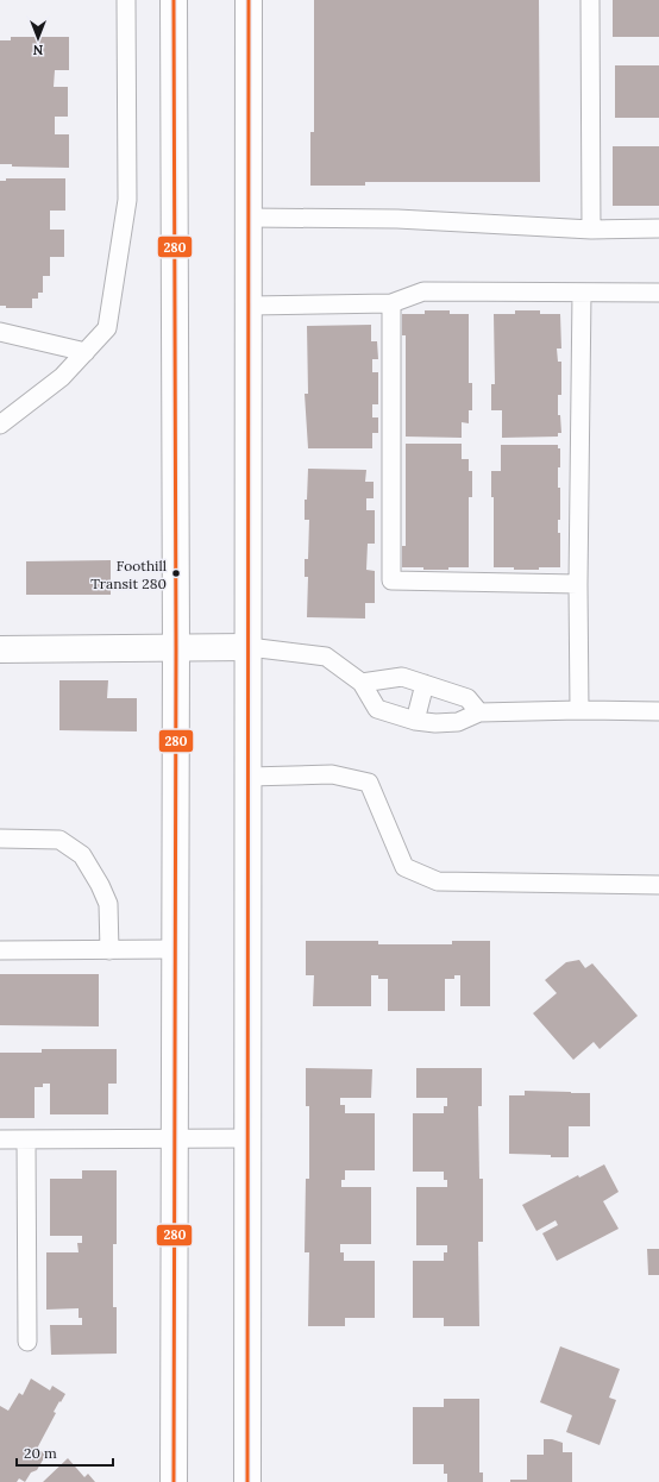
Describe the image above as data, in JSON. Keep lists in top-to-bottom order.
{
  "places": ["Foothill Transit 280"],
  "lines": ["transit line 280"],
  "scale_bar": "20 m",
  "north": "bottom"
}
